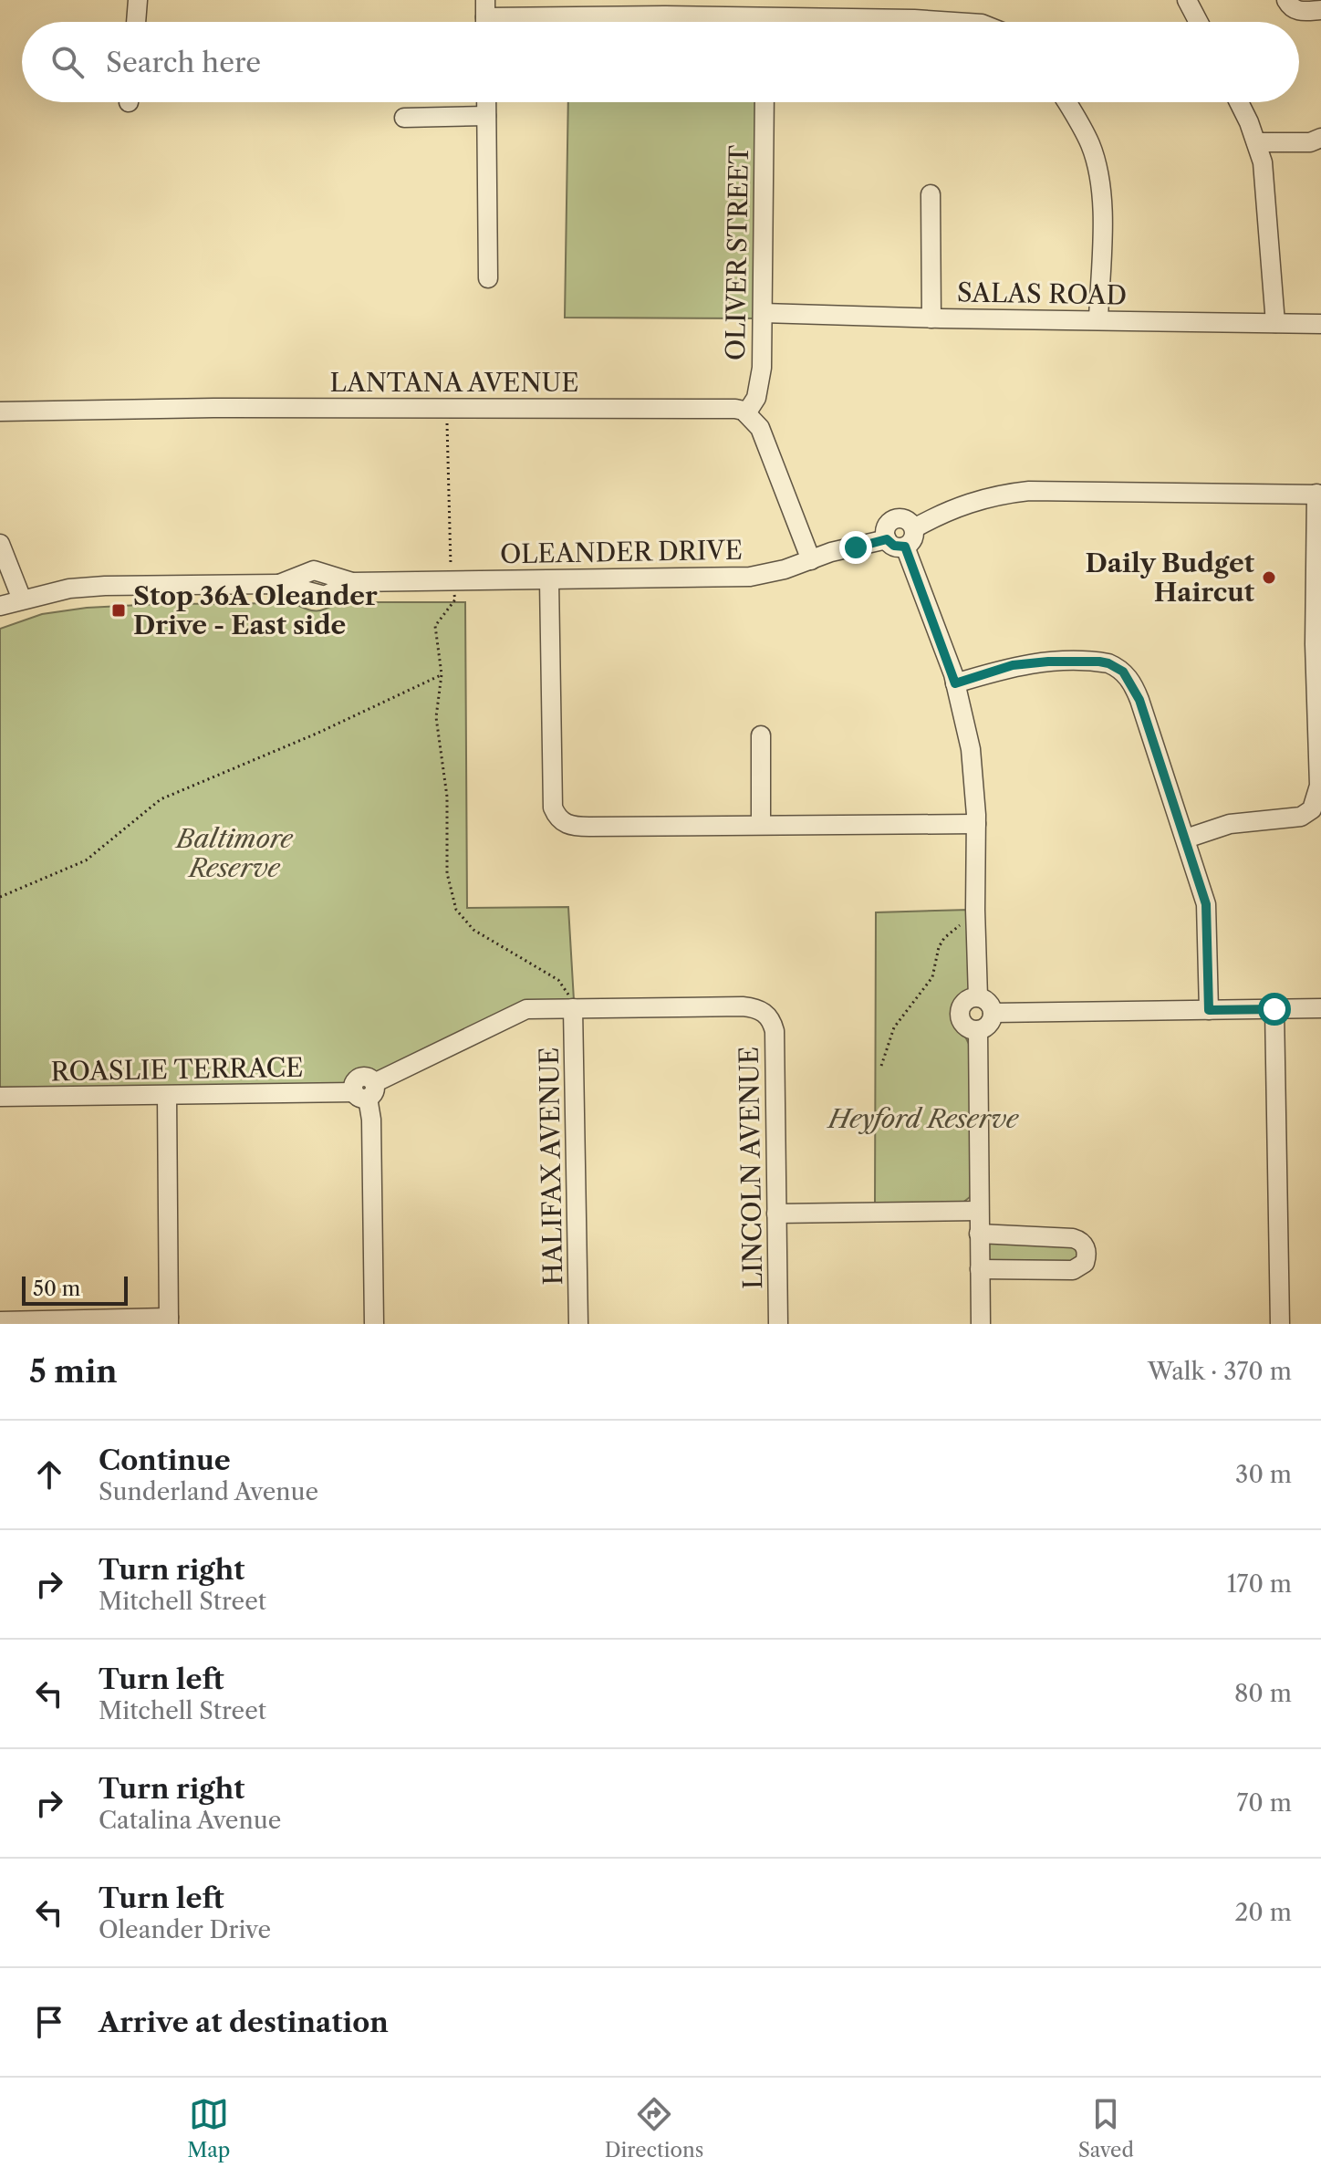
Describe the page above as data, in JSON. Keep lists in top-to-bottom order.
{
  "streets": {
    "street": [
      "OLIVER STREET",
      "SALAS ROAD",
      "LANTANA AVENUE",
      "OLEANDER DRIVE",
      "ROASLIE TERRACE",
      "HALIFAX AVENUE",
      "LINCOLN AVENUE"
    ]
  },
  "crossings": [
    ["OLIVER STREET", "SALAS ROAD"],
    ["OLIVER STREET", "LANTANA AVENUE"],
    ["HALIFAX AVENUE", "LINCOLN AVENUE"]
  ],
  "parks": ["Baltimore Reserve", "Heyford Reserve"],
  "places": {
    "other": ["Daily Budget Haircut"],
    "transit": ["Stop 36A Oleander Drive - East side"]
  },
  "scale_bar": "50 m",
  "page": {
    "search": "Search here",
    "scale": "50 m",
    "heading": ["5 min", "Walk · 370 m"],
    "list": [
      ["Continue", "Sunderland Avenue", "30 m"],
      ["Turn right", "Mitchell Street", "170 m"],
      ["Turn left", "Mitchell Street", "80 m"],
      ["Turn right", "Catalina Avenue", "70 m"],
      ["Turn left", "Oleander Drive", "20 m"],
      "Arrive at destination"
    ],
    "nav": ["Map", "Directions", "Saved"]
  }
}
